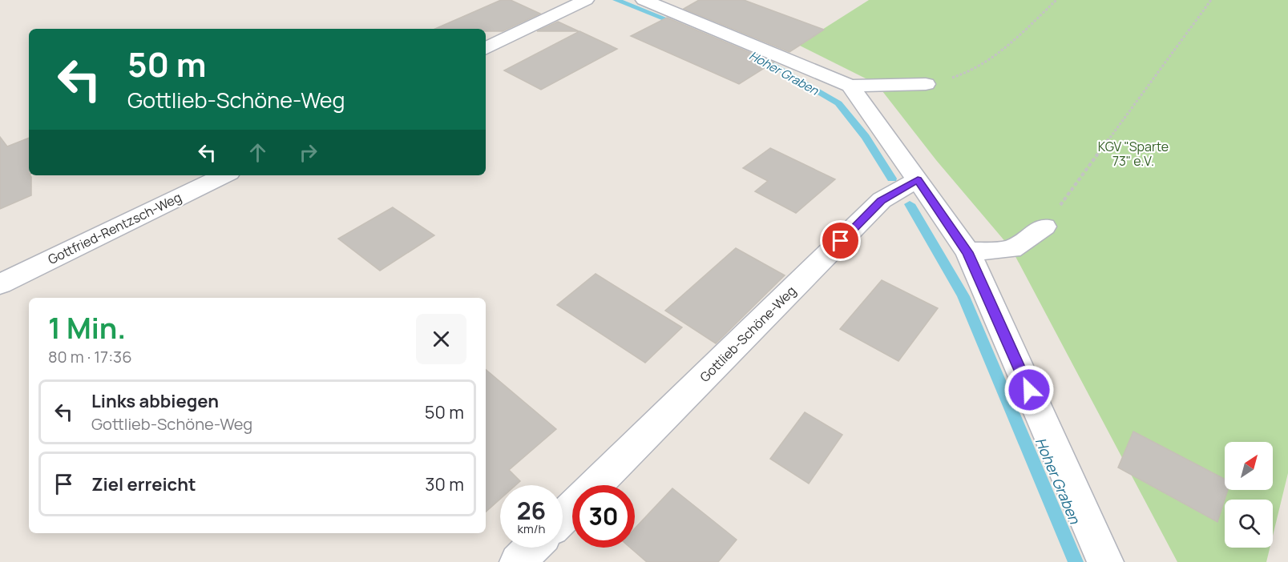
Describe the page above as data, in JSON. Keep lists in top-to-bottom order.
{
  "streets": {
    "street": ["Gottfried-Rentzsch-Weg", "Gottlieb-Schöne-Weg"]
  },
  "water": ["Hoher Graben"],
  "parks": ["KGV \"Sparte 73\" e.V."],
  "north": "top right",
  "page": {
    "turn": ["50 m", "Gottlieb-Schöne-Weg"],
    "heading": ["1 Min.", "80 m · 17:36"],
    "list": [
      {
        "name": "Links abbiegen",
        "note": "Gottlieb-Schöne-Weg",
        "value": "50 m"
      },
      {
        "name": "Ziel erreicht",
        "value": "30 m"
      }
    ],
    "speed": "26 km/h",
    "limit": "30"
  }
}
